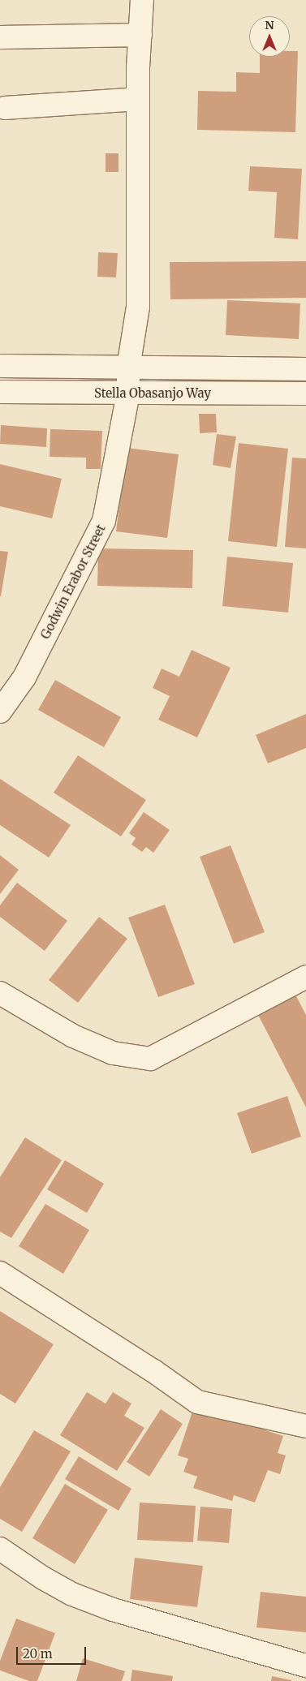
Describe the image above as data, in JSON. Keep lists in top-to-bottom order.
{
  "streets": {
    "street": ["Stella Obasanjo Way", "Godwin Erabor Street"]
  },
  "crossings": [
    ["Stella Obasanjo Way", "Godwin Erabor Street"]
  ],
  "scale_bar": "20 m",
  "north": "top"
}
